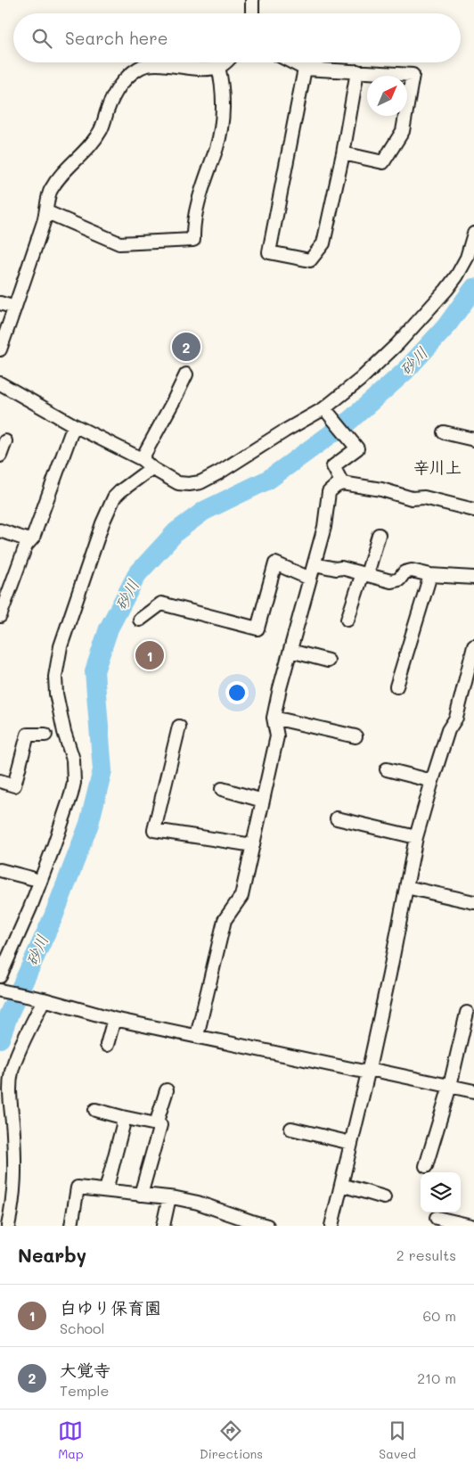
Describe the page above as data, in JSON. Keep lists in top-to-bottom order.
{
  "districts": ["辛川上"],
  "water": ["砂川"],
  "north": "top right",
  "page": {
    "search": "Search here",
    "pins": ["2", "1"],
    "heading": ["Nearby", "2 results"],
    "list": [
      {
        "mark": "1",
        "name": "白ゆり保育園",
        "note": "School",
        "value": "60 m"
      },
      {
        "mark": "2",
        "name": "大覚寺",
        "note": "Temple",
        "value": "210 m"
      }
    ],
    "nav": ["Map", "Directions", "Saved"]
  }
}
